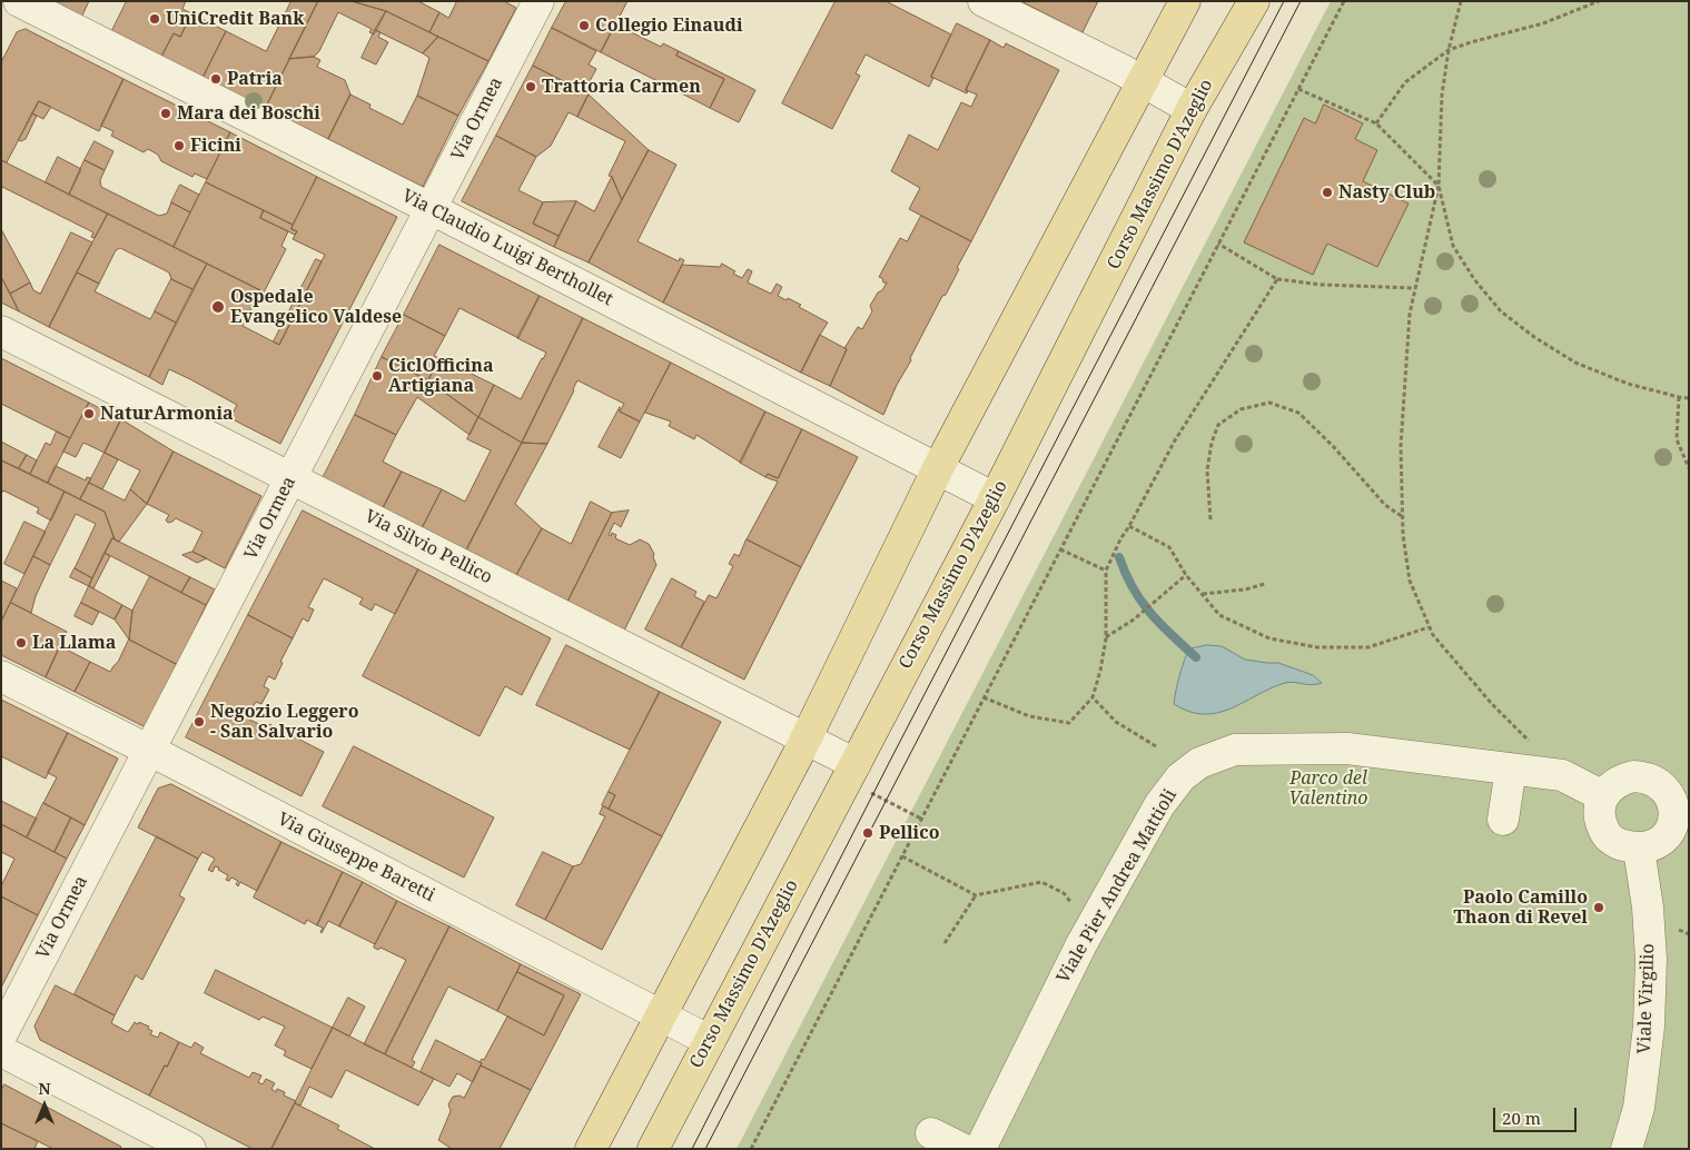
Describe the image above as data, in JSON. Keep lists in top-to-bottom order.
{
  "streets": {
    "main road": ["Corso Massimo D'Azeglio"],
    "street": [
      "Via Ormea",
      "Via Claudio Luigi Berthollet",
      "Via Silvio Pellico",
      "Via Giuseppe Baretti",
      "Viale Pier Andrea Mattioli",
      "Viale Virgilio"
    ]
  },
  "crossings": [
    ["Via Ormea", "Via Claudio Luigi Berthollet"],
    ["Via Ormea", "Via Silvio Pellico"],
    ["Via Ormea", "Via Giuseppe Baretti"],
    ["Corso Massimo D'Azeglio", "Via Claudio Luigi Berthollet"],
    ["Corso Massimo D'Azeglio", "Via Silvio Pellico"],
    ["Corso Massimo D'Azeglio", "Via Giuseppe Baretti"],
    ["Viale Pier Andrea Mattioli", "Viale Virgilio"]
  ],
  "parks": ["Parco del Valentino"],
  "places": [
    "UniCredit Bank",
    "Collegio Einaudi",
    "Patria",
    "Trattoria Carmen",
    "Mara dei Boschi",
    "Ficini",
    "Nasty Club",
    "Ospedale Evangelico Valdese",
    "CiclOfficina Artigiana",
    "NaturArmonia",
    "La Llama",
    "Negozio Leggero - San Salvario",
    "Pellico",
    "Paolo Camillo Thaon di Revel"
  ],
  "scale_bar": "20 m",
  "north": "top"
}
